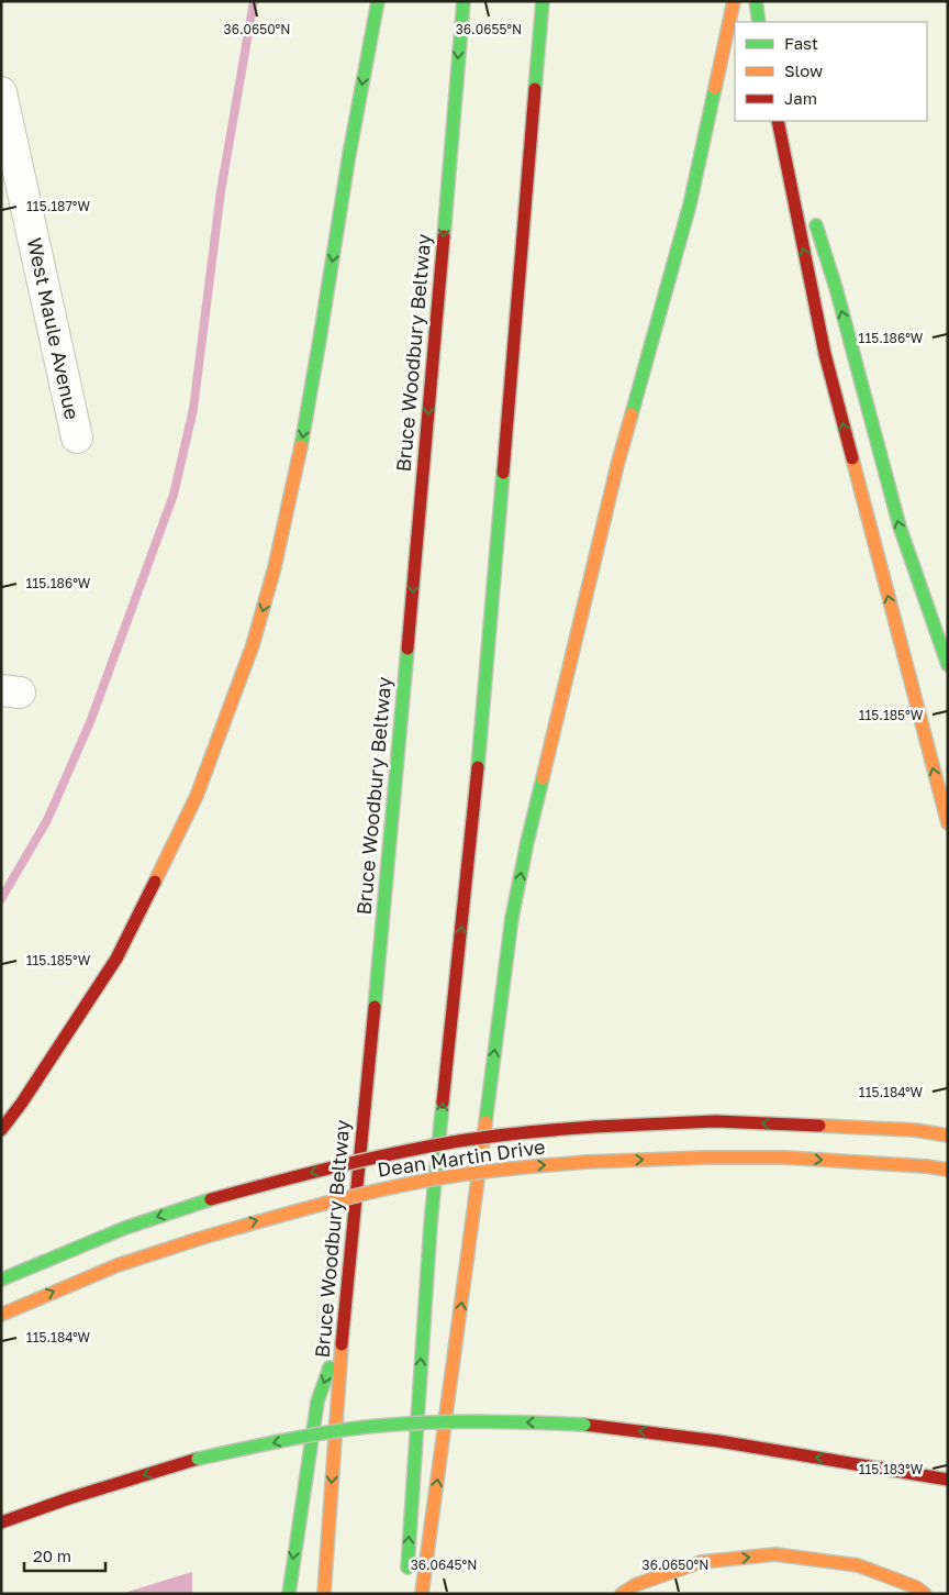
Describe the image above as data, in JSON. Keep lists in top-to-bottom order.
{
  "streets": {
    "main road": ["Bruce Woodbury Beltway", "Dean Martin Drive"],
    "street": ["West Maule Avenue"]
  },
  "legend": ["Fast", "Slow", "Jam"],
  "scale_bar": "20 m",
  "coordinates": [
    "36.0650°N",
    "36.0655°N",
    "115.187°W",
    "115.186°W",
    "115.185°W",
    "115.184°W",
    "115.183°W",
    "36.0645°N"
  ]
}
